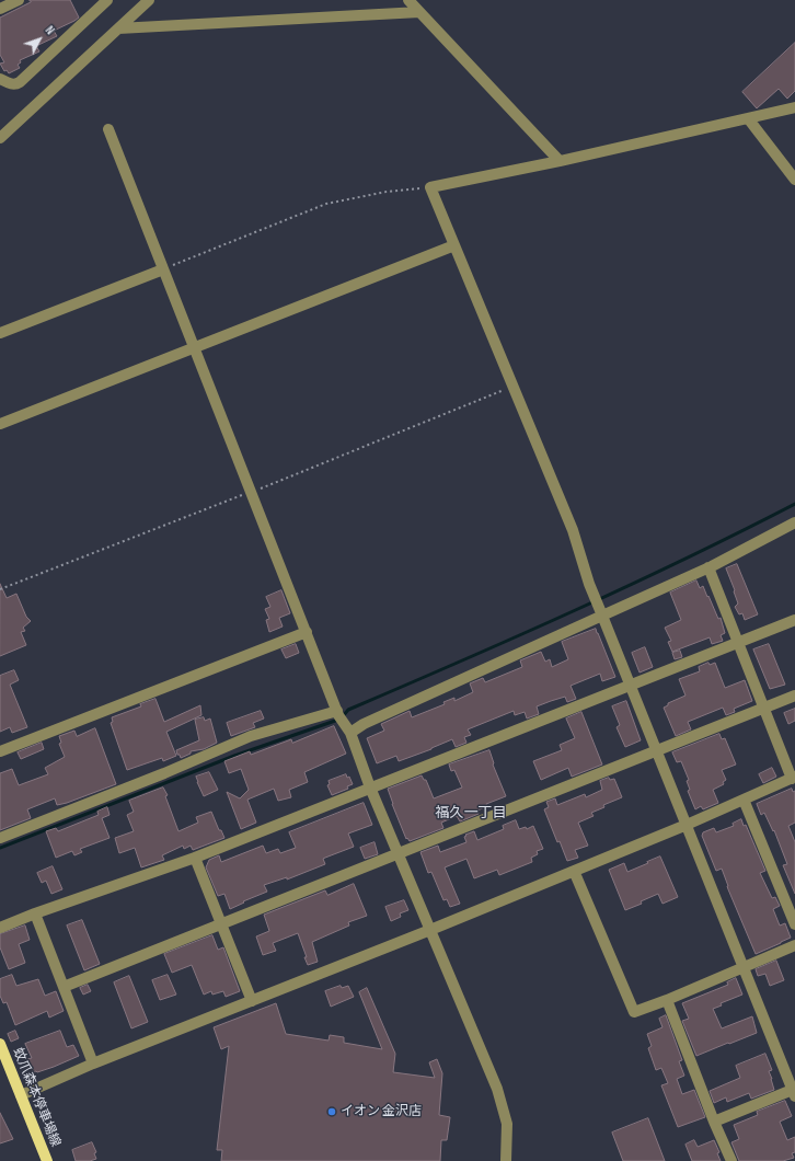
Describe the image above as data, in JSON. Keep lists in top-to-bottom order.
{
  "streets": {
    "main road": ["蚊爪森本停車場線"]
  },
  "districts": ["福久一丁目"],
  "places": ["イオン 金沢店"],
  "north": "top right"
}
